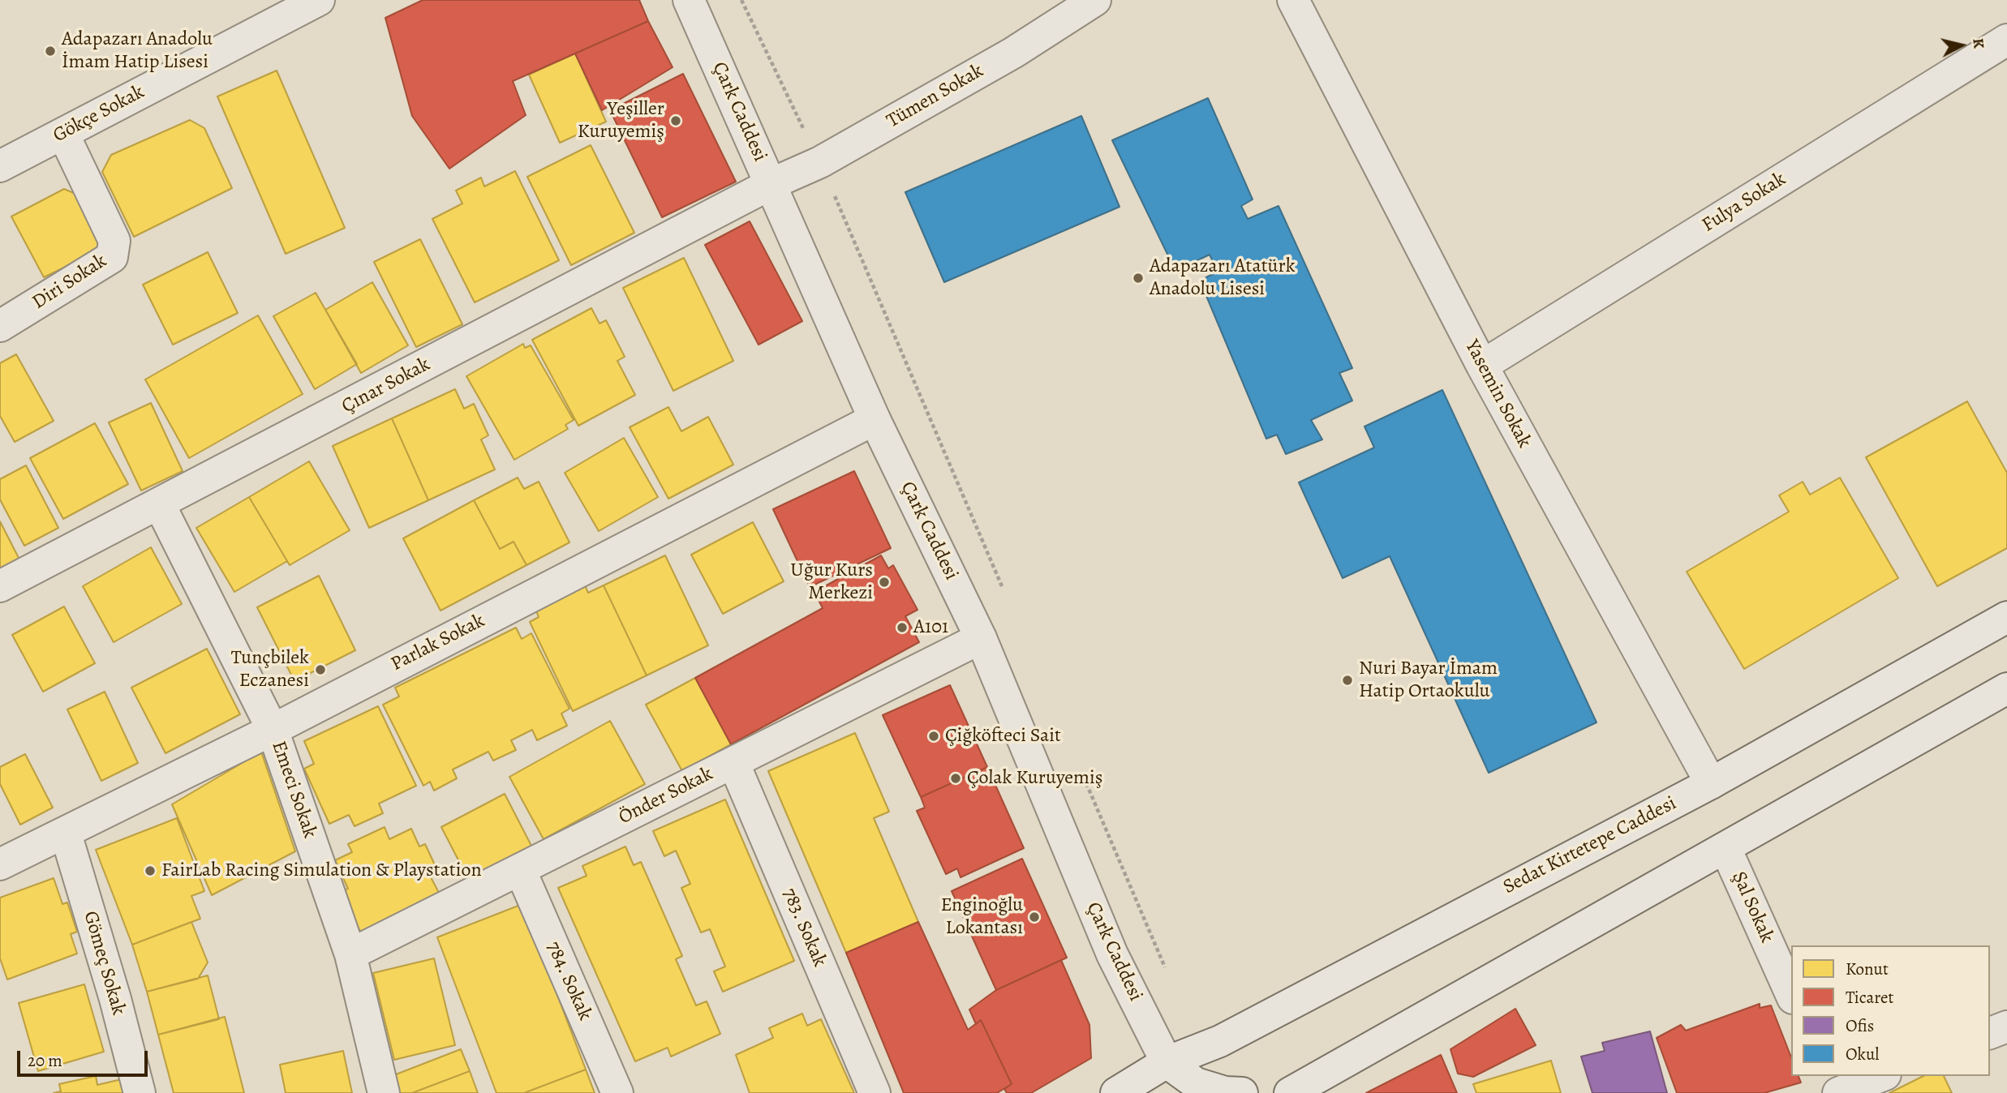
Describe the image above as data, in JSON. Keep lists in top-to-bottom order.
{
  "streets": {
    "street": [
      "Tümen Sokak",
      "Çark Caddesi",
      "Gökçe Sokak",
      "Fulya Sokak",
      "Diri Sokak",
      "Çınar Sokak",
      "Yasemin Sokak",
      "Parlak Sokak",
      "Emeci Sokak",
      "Önder Sokak",
      "Sedat Kirtetepe Caddesi",
      "Şal Sokak",
      "783. Sokak",
      "Gömeç Sokak",
      "784. Sokak"
    ]
  },
  "crossings": [
    ["Tümen Sokak", "Çark Caddesi"],
    ["Tümen Sokak", "Çınar Sokak"],
    ["Çark Caddesi", "Çınar Sokak"],
    ["Çark Caddesi", "Parlak Sokak"],
    ["Çark Caddesi", "Önder Sokak"],
    ["Çark Caddesi", "Sedat Kirtetepe Caddesi"],
    ["Gökçe Sokak", "Diri Sokak"],
    ["Fulya Sokak", "Yasemin Sokak"],
    ["Çınar Sokak", "Emeci Sokak"],
    ["Yasemin Sokak", "Sedat Kirtetepe Caddesi"],
    ["Parlak Sokak", "Emeci Sokak"],
    ["Parlak Sokak", "Gömeç Sokak"],
    ["Emeci Sokak", "Önder Sokak"],
    ["Önder Sokak", "783. Sokak"],
    ["Önder Sokak", "784. Sokak"]
  ],
  "places": [
    "Adapazarı Anadolu İmam Hatip Lisesi",
    "Yeşiller Kuruyemiş",
    "Adapazarı Atatürk Anadolu Lisesi",
    "Uğur Kurs Merkezi",
    "A101",
    "Tunçbilek Eczanesi",
    "Nuri Bayar İmam Hatip Ortaokulu",
    "Çiğköfteci Sait",
    "Çolak Kuruyemiş",
    "FairLab Racing Simulation & Playstation",
    "Enginoğlu Lokantası"
  ],
  "legend": [
    "Konut",
    "Ticaret",
    "Ofis",
    "Okul"
  ],
  "scale_bar": "20 m",
  "north": "right"
}
